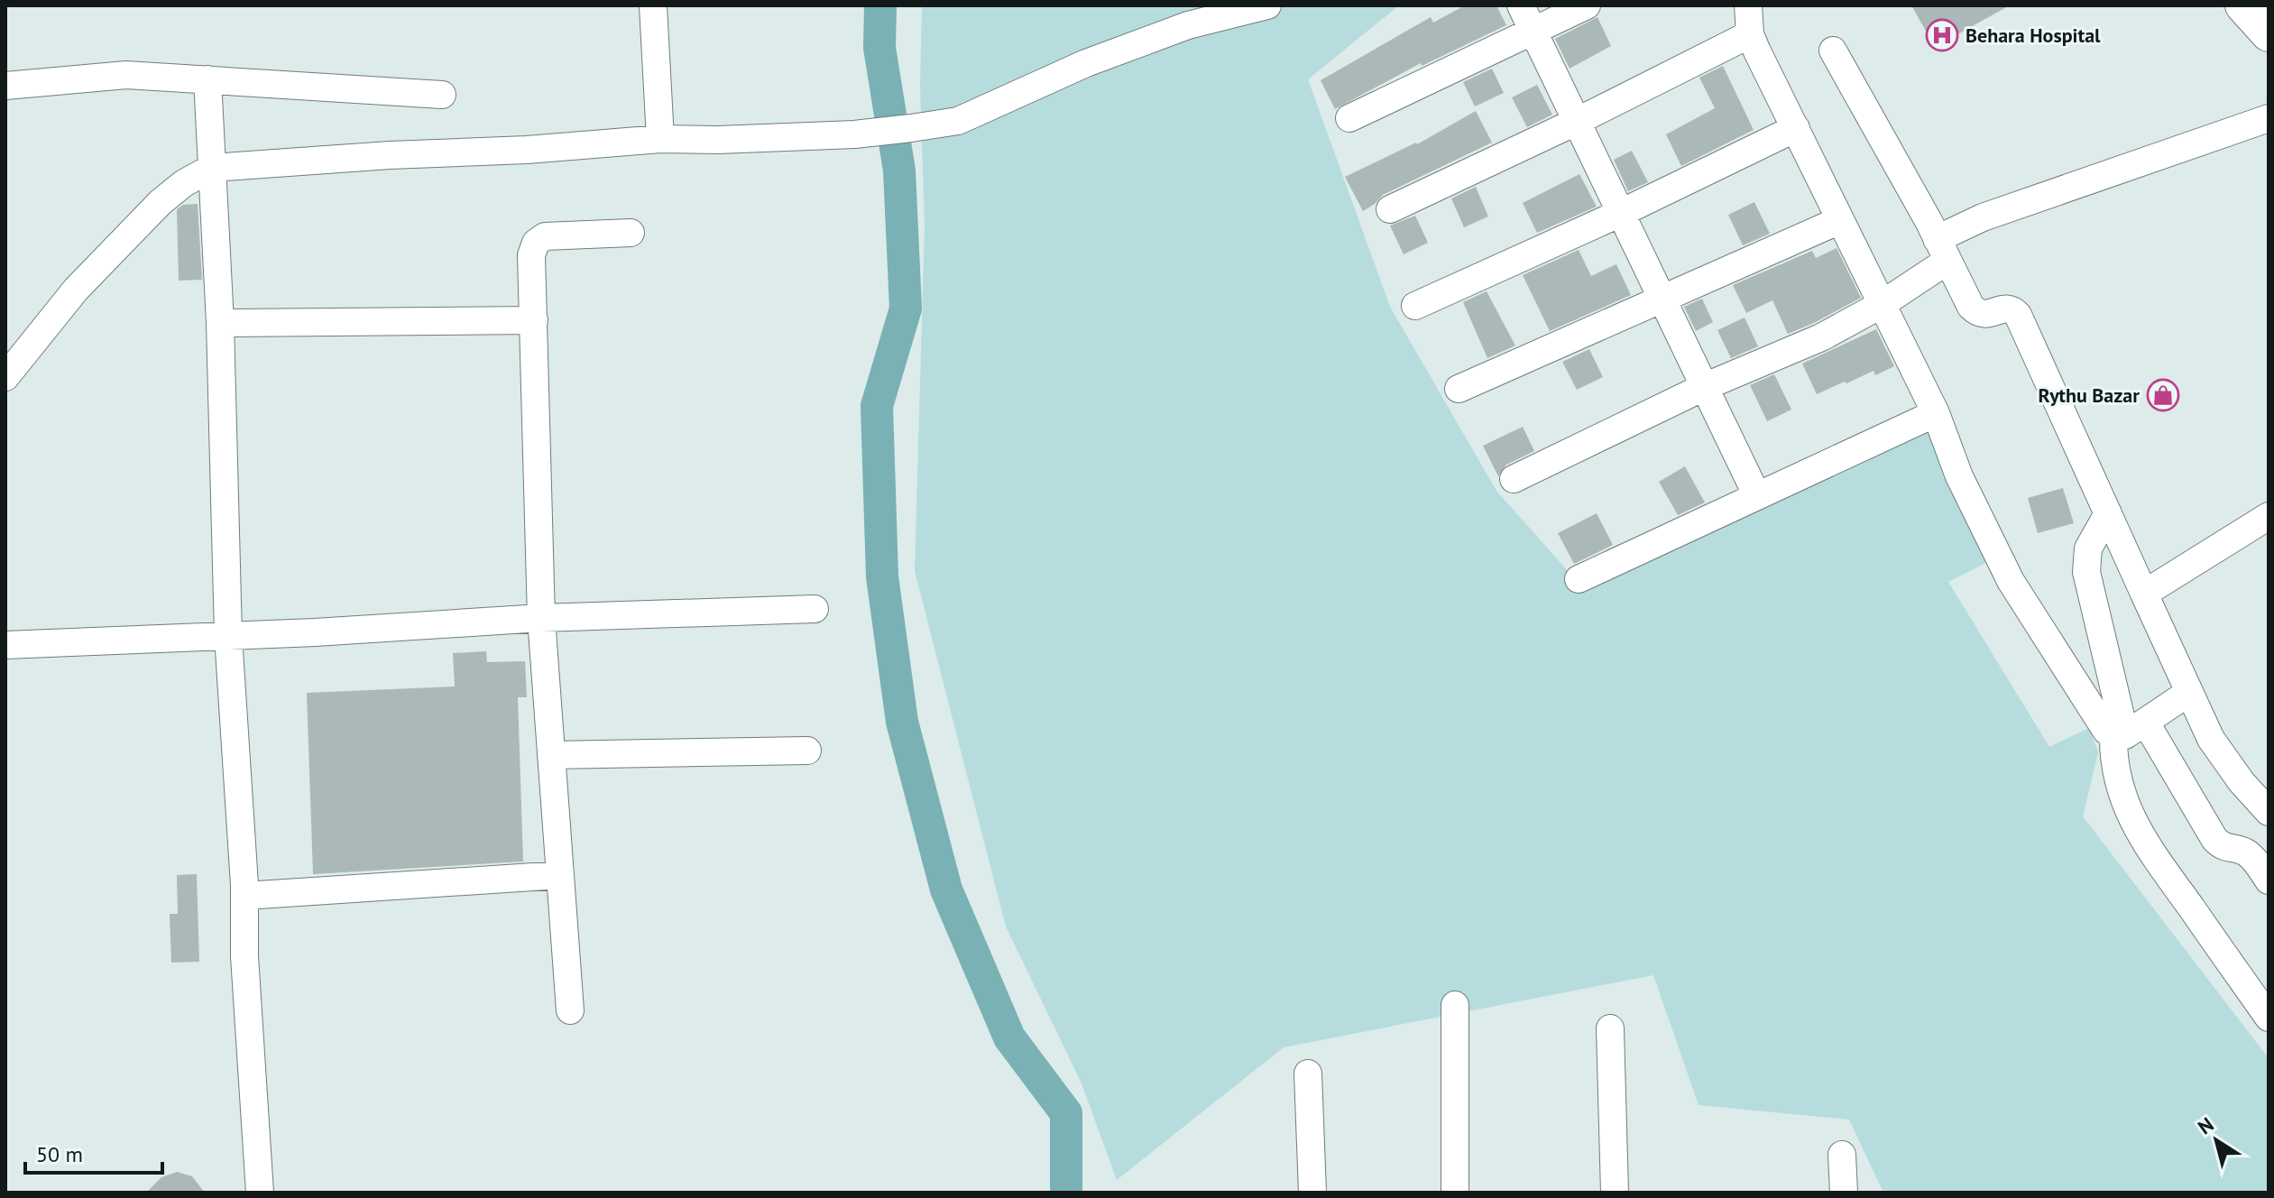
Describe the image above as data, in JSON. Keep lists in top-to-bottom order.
{
  "places": {
    "hospital": ["Behara Hospital"],
    "shop": ["Rythu Bazar"]
  },
  "scale_bar": "50 m",
  "north": "top left"
}
